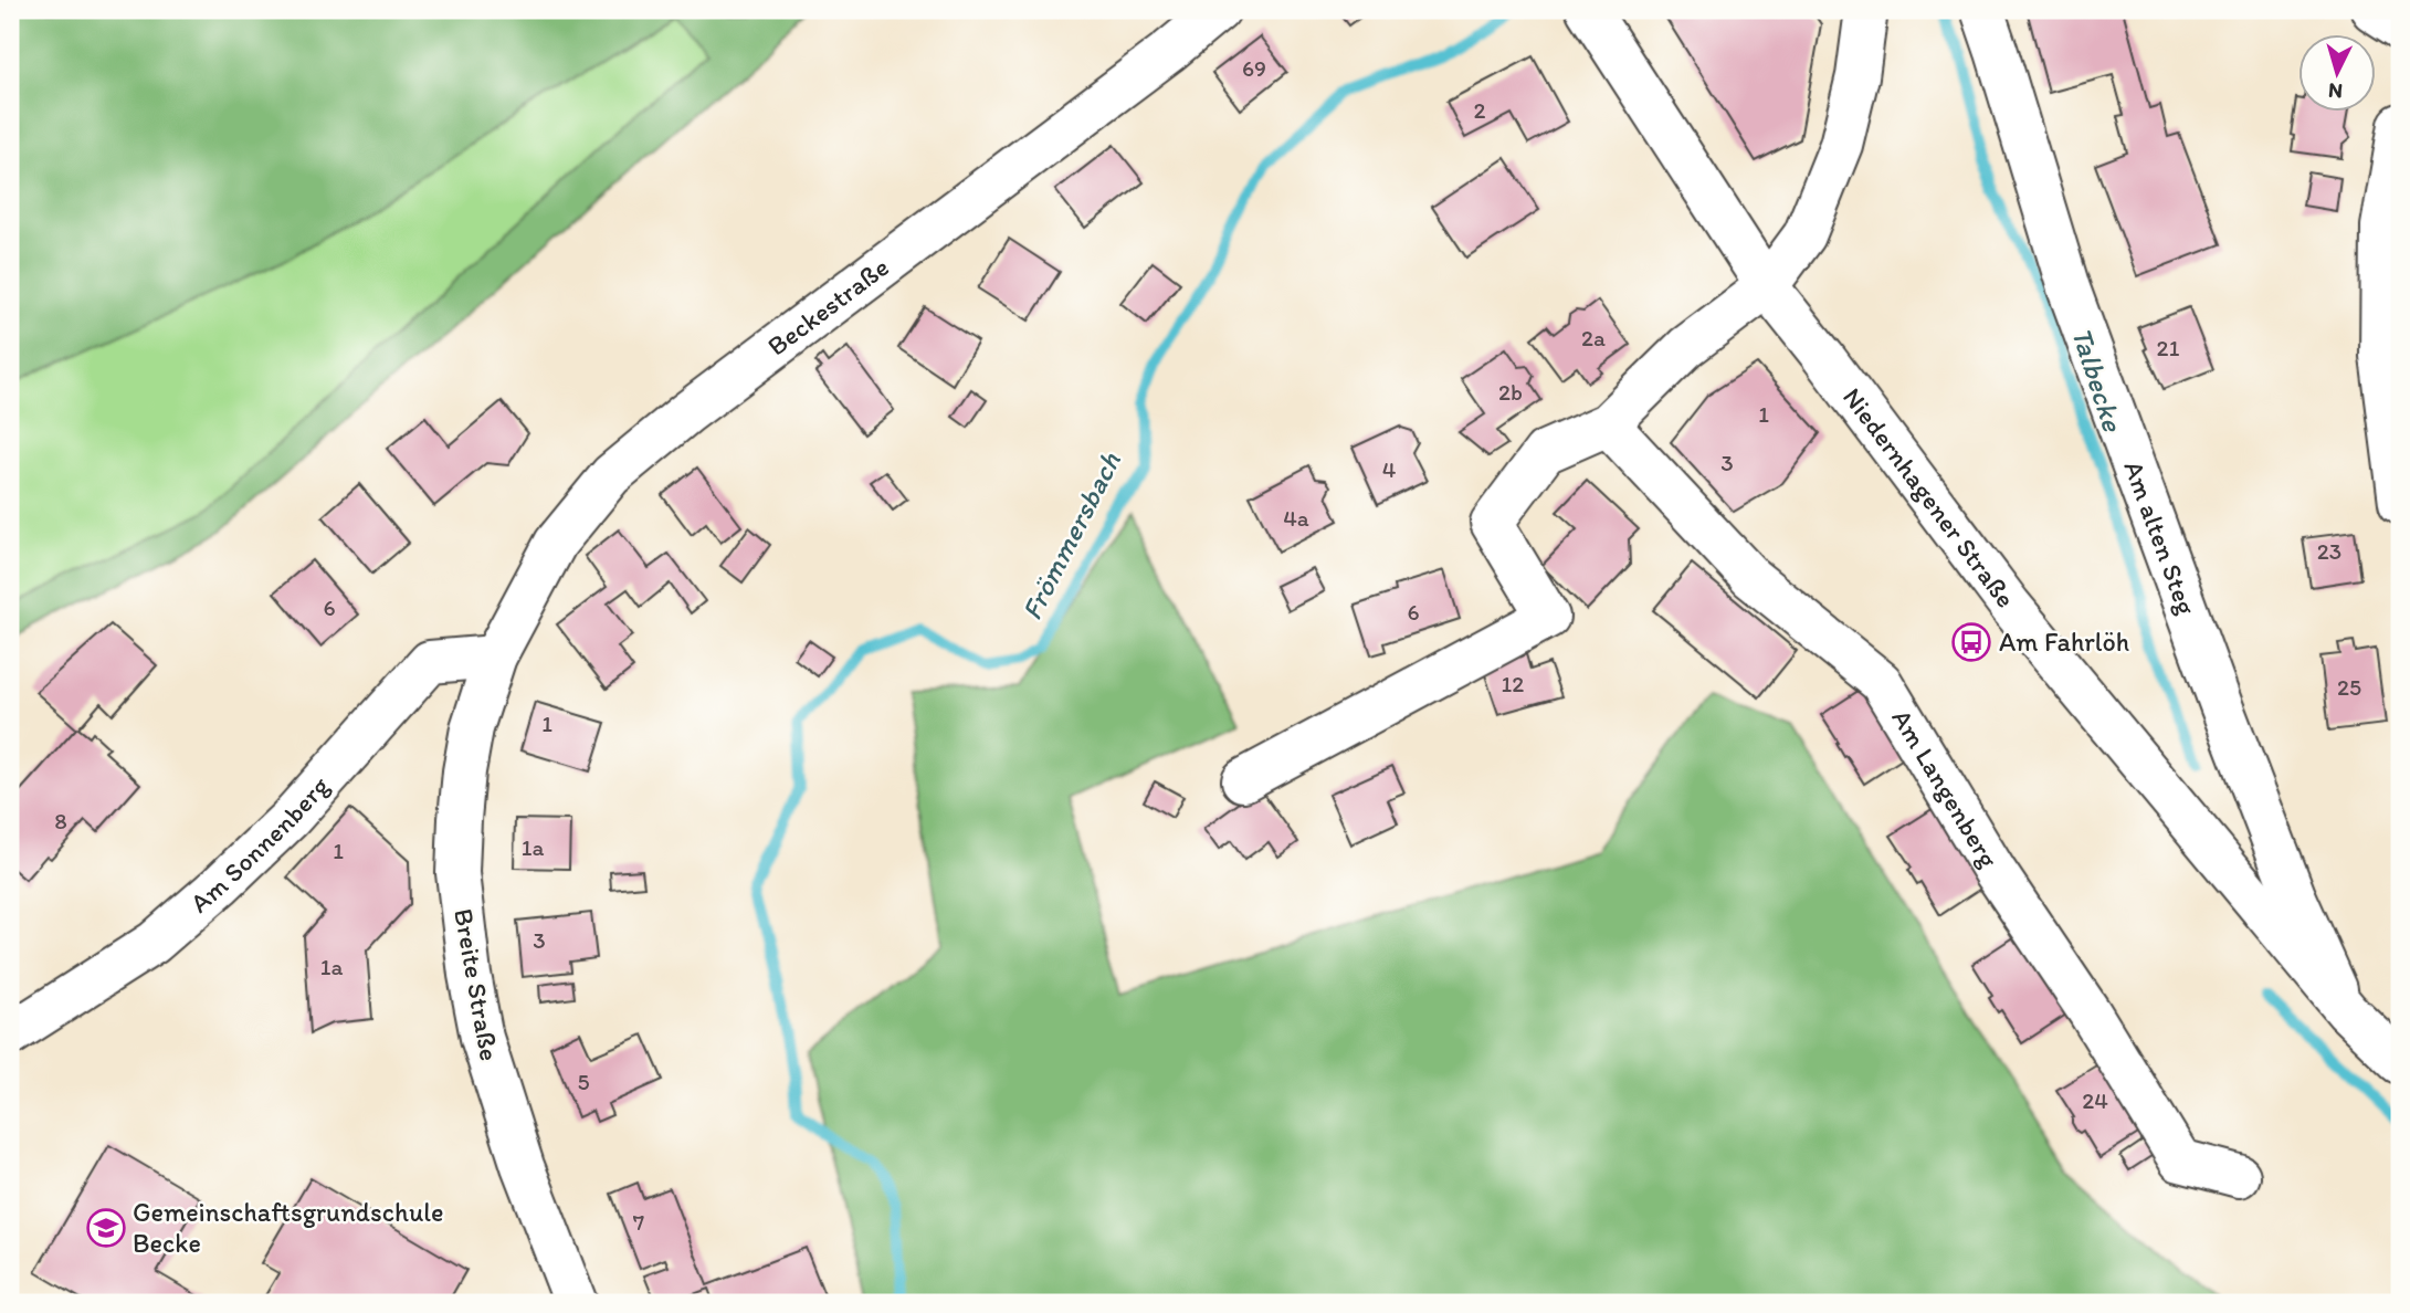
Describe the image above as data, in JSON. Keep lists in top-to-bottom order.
{
  "streets": {
    "street": [
      "Beckestraße",
      "Niedernhagener Straße",
      "Am alten Steg",
      "Am Langenberg",
      "Am Sonnenberg",
      "Breite Straße"
    ]
  },
  "crossings": [
    ["Beckestraße", "Am Sonnenberg"],
    ["Beckestraße", "Breite Straße"],
    ["Niedernhagener Straße", "Am alten Steg"],
    ["Am Sonnenberg", "Breite Straße"]
  ],
  "water": ["Talbecke", "Frömmersbach"],
  "places": {
    "bus stop": ["Am Fahrlöh"],
    "school or university": ["Gemeinschaftsgrundschule Becke"]
  },
  "house_numbers": [
    "69",
    "2",
    "2a",
    "21",
    "2b",
    "1",
    "3",
    "4",
    "4a",
    "23",
    "6",
    "6",
    "12",
    "25",
    "1",
    "8",
    "1a",
    "1",
    "3",
    "1a",
    "5",
    "24",
    "7"
  ],
  "north": "bottom"
}
